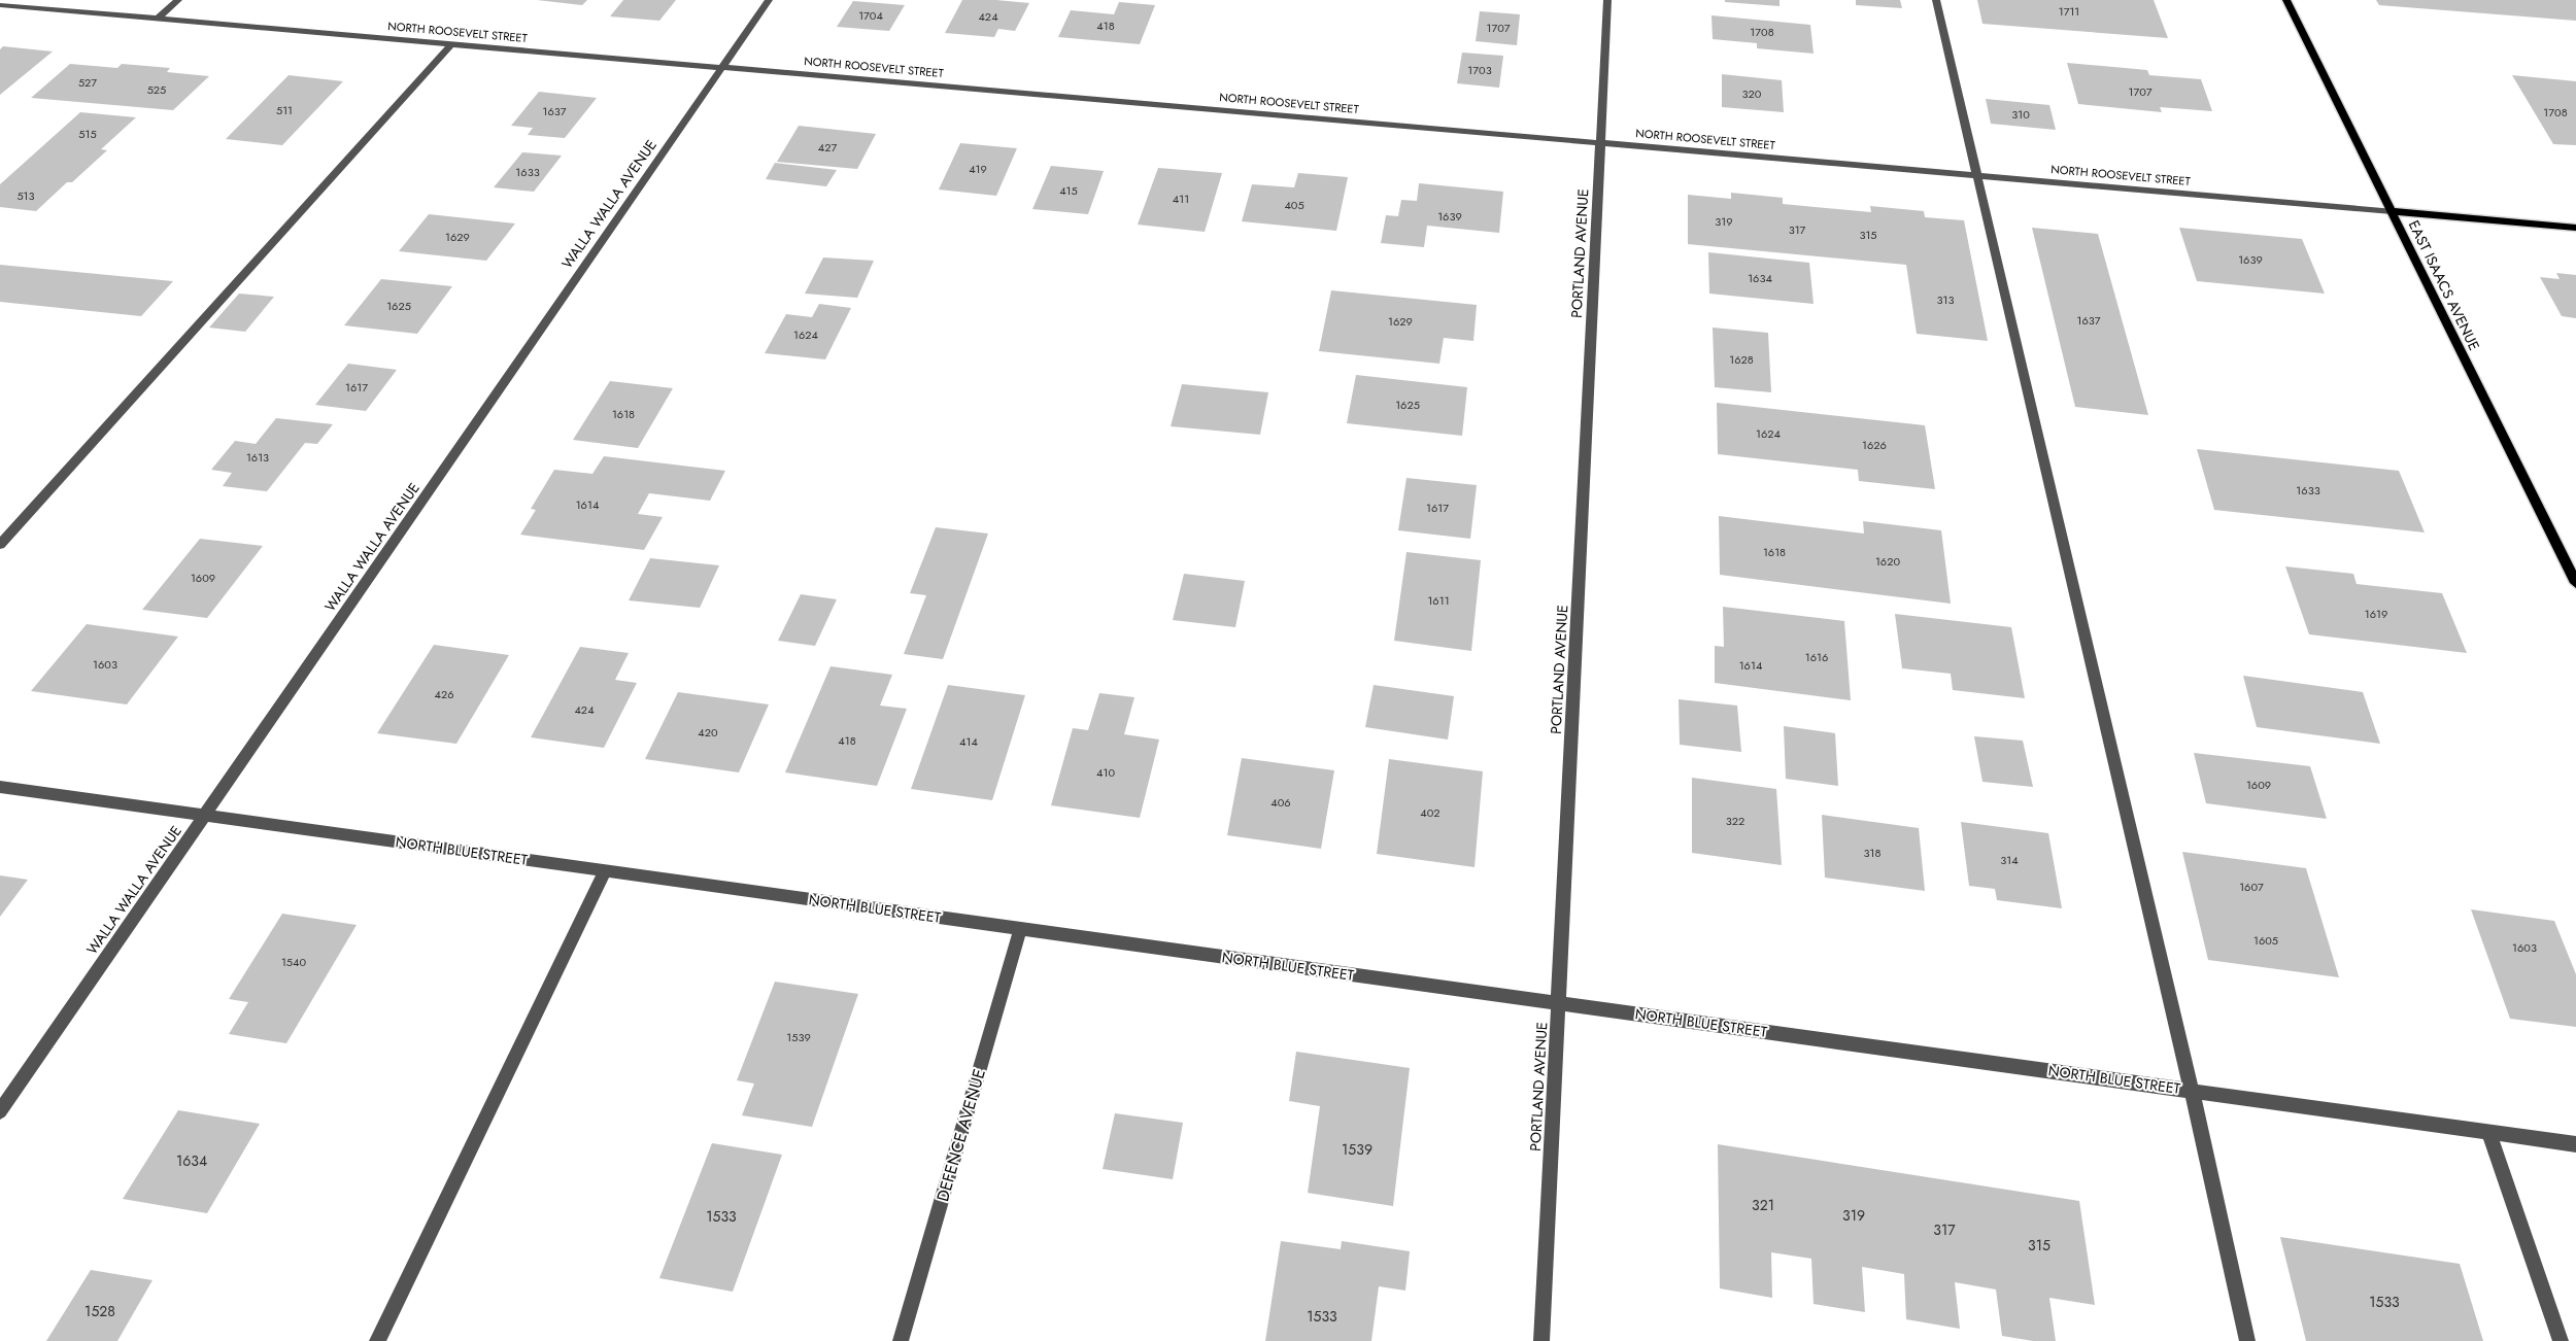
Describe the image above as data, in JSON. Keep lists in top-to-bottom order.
{
  "streets": {
    "main road": ["NORTH ROOSEVELT STREET", "EAST ISAACS AVENUE"],
    "street": [
      "WALLA WALLA AVENUE",
      "PORTLAND AVENUE",
      "NORTH BLUE STREET",
      "DEFENCE AVENUE"
    ]
  },
  "crossings": [
    ["NORTH ROOSEVELT STREET", "WALLA WALLA AVENUE"],
    ["NORTH ROOSEVELT STREET", "PORTLAND AVENUE"],
    ["NORTH ROOSEVELT STREET", "EAST ISAACS AVENUE"],
    ["WALLA WALLA AVENUE", "NORTH BLUE STREET"],
    ["PORTLAND AVENUE", "NORTH BLUE STREET"],
    ["NORTH BLUE STREET", "DEFENCE AVENUE"]
  ],
  "house_numbers": [
    "1711",
    "1704",
    "424",
    "418",
    "1707",
    "1708",
    "1703",
    "527",
    "525",
    "1707",
    "320",
    "511",
    "1637",
    "1708",
    "310",
    "515",
    "427",
    "419",
    "1633",
    "415",
    "513",
    "411",
    "405",
    "1639",
    "319",
    "317",
    "315",
    "1629",
    "1639",
    "1634",
    "313",
    "1625",
    "1637",
    "1629",
    "1624",
    "1628",
    "1617",
    "1625",
    "1618",
    "1624",
    "1626",
    "1613",
    "1633",
    "1614",
    "1617",
    "1618",
    "1620",
    "1609",
    "1611",
    "1619",
    "1616",
    "1603",
    "1614",
    "426",
    "424",
    "420",
    "418",
    "414",
    "410",
    "1609",
    "406",
    "402",
    "322",
    "318",
    "314",
    "1607",
    "1605",
    "1603",
    "1540",
    "1539",
    "1539",
    "1634",
    "321",
    "319",
    "1533",
    "317",
    "315",
    "1533",
    "1528",
    "1533"
  ]
}
